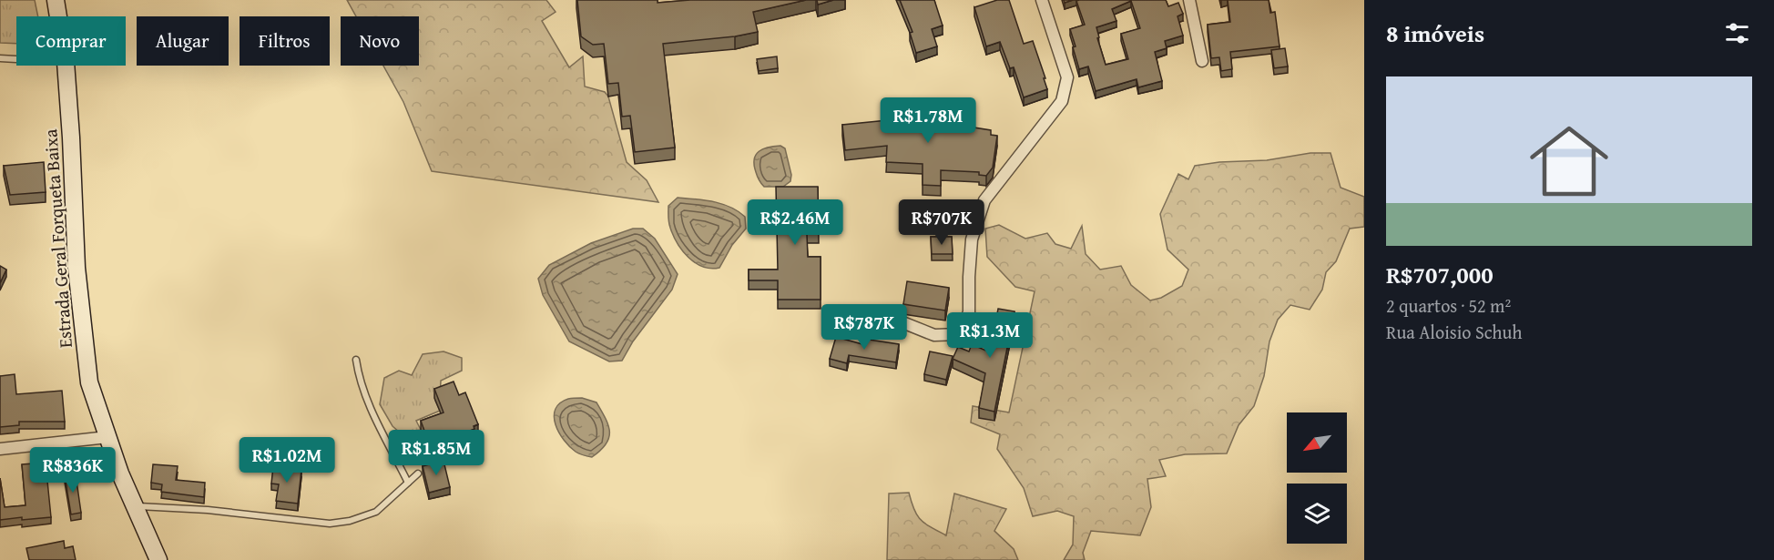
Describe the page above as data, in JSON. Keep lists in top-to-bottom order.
{
  "streets": {
    "street": ["Estrada Geral Forqueta Baixa"]
  },
  "north": "bottom left",
  "page": {
    "heading": "8 imóveis",
    "chip": [
      "Comprar",
      "Alugar",
      "Filtros",
      "Novo"
    ],
    "list": [
      {
        "name": "R$707,000",
        "note": "2 quartos · 52 m² · Rua Aloisio Schuh"
      }
    ],
    "price": [
      "R$1.78M",
      "R$2.46M",
      "R$707K",
      "R$787K",
      "R$1.3M",
      "R$1.85M",
      "R$1.02M",
      "R$836K"
    ]
  }
}
